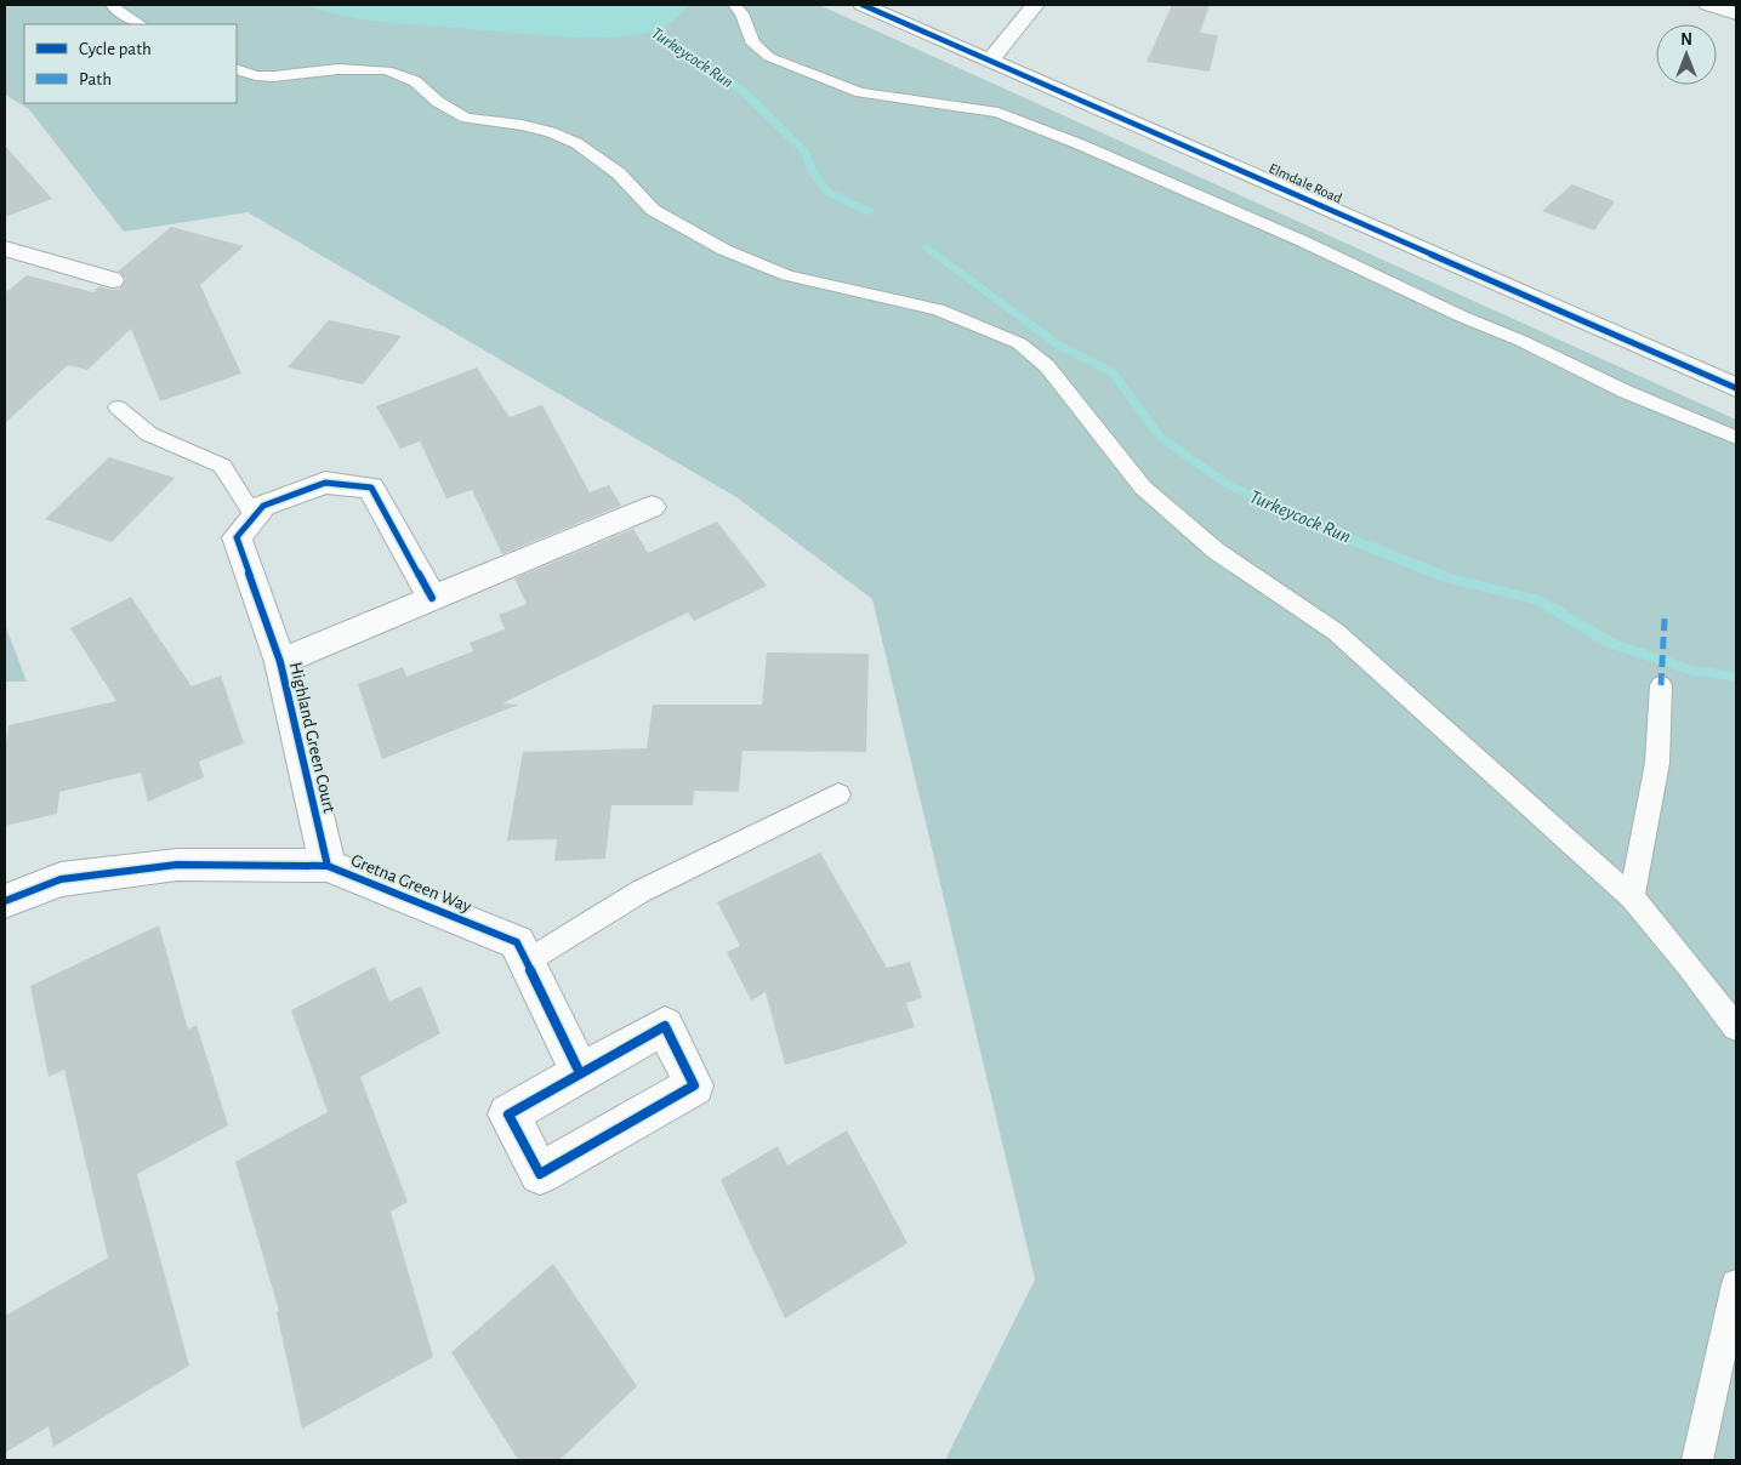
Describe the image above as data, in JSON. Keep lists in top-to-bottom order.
{
  "streets": {
    "street": ["Elmdale Road", "Highland Green Court", "Gretna Green Way"]
  },
  "crossings": [
    ["Highland Green Court", "Gretna Green Way"]
  ],
  "water": ["Turkeycock Run"],
  "legend": ["Cycle path", "Path"],
  "north": "top"
}
